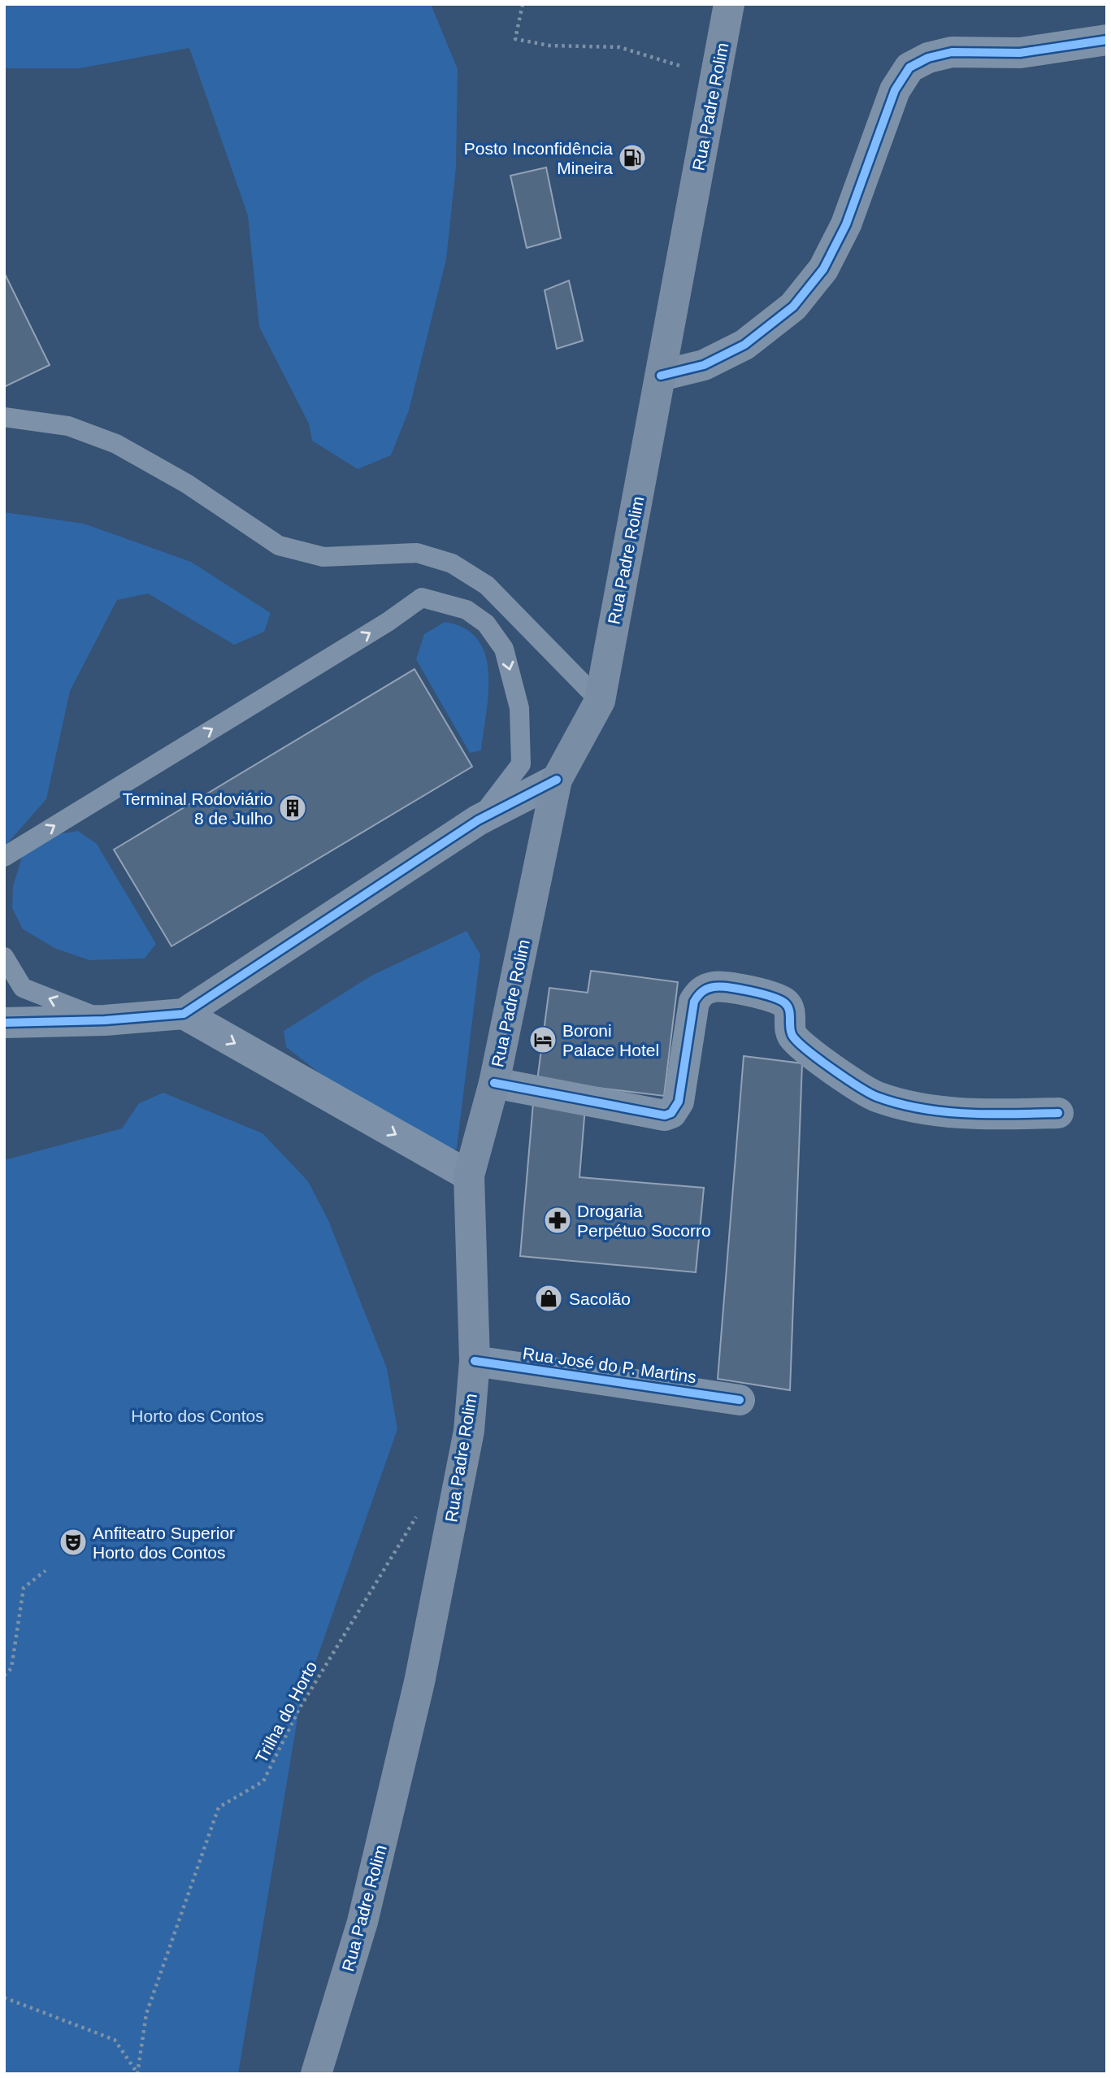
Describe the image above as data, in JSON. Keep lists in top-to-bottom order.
{
  "streets": {
    "main road": ["Rua Padre Rolim"],
    "street": ["Rua José do P. Martins"],
    "path": ["Trilha do Horto"]
  },
  "crossings": [
    ["Rua Padre Rolim", "Rua José do P. Martins"]
  ],
  "parks": ["Horto dos Contos"],
  "places": {
    "fuel station": ["Posto Inconfidência Mineira"],
    "building": ["Terminal Rodoviário 8 de Julho"],
    "hotel": ["Boroni Palace Hotel"],
    "pharmacy": ["Drogaria Perpétuo Socorro"],
    "shop": ["Sacolão"],
    "theatre": ["Anfiteatro Superior Horto dos Contos"]
  }
}
